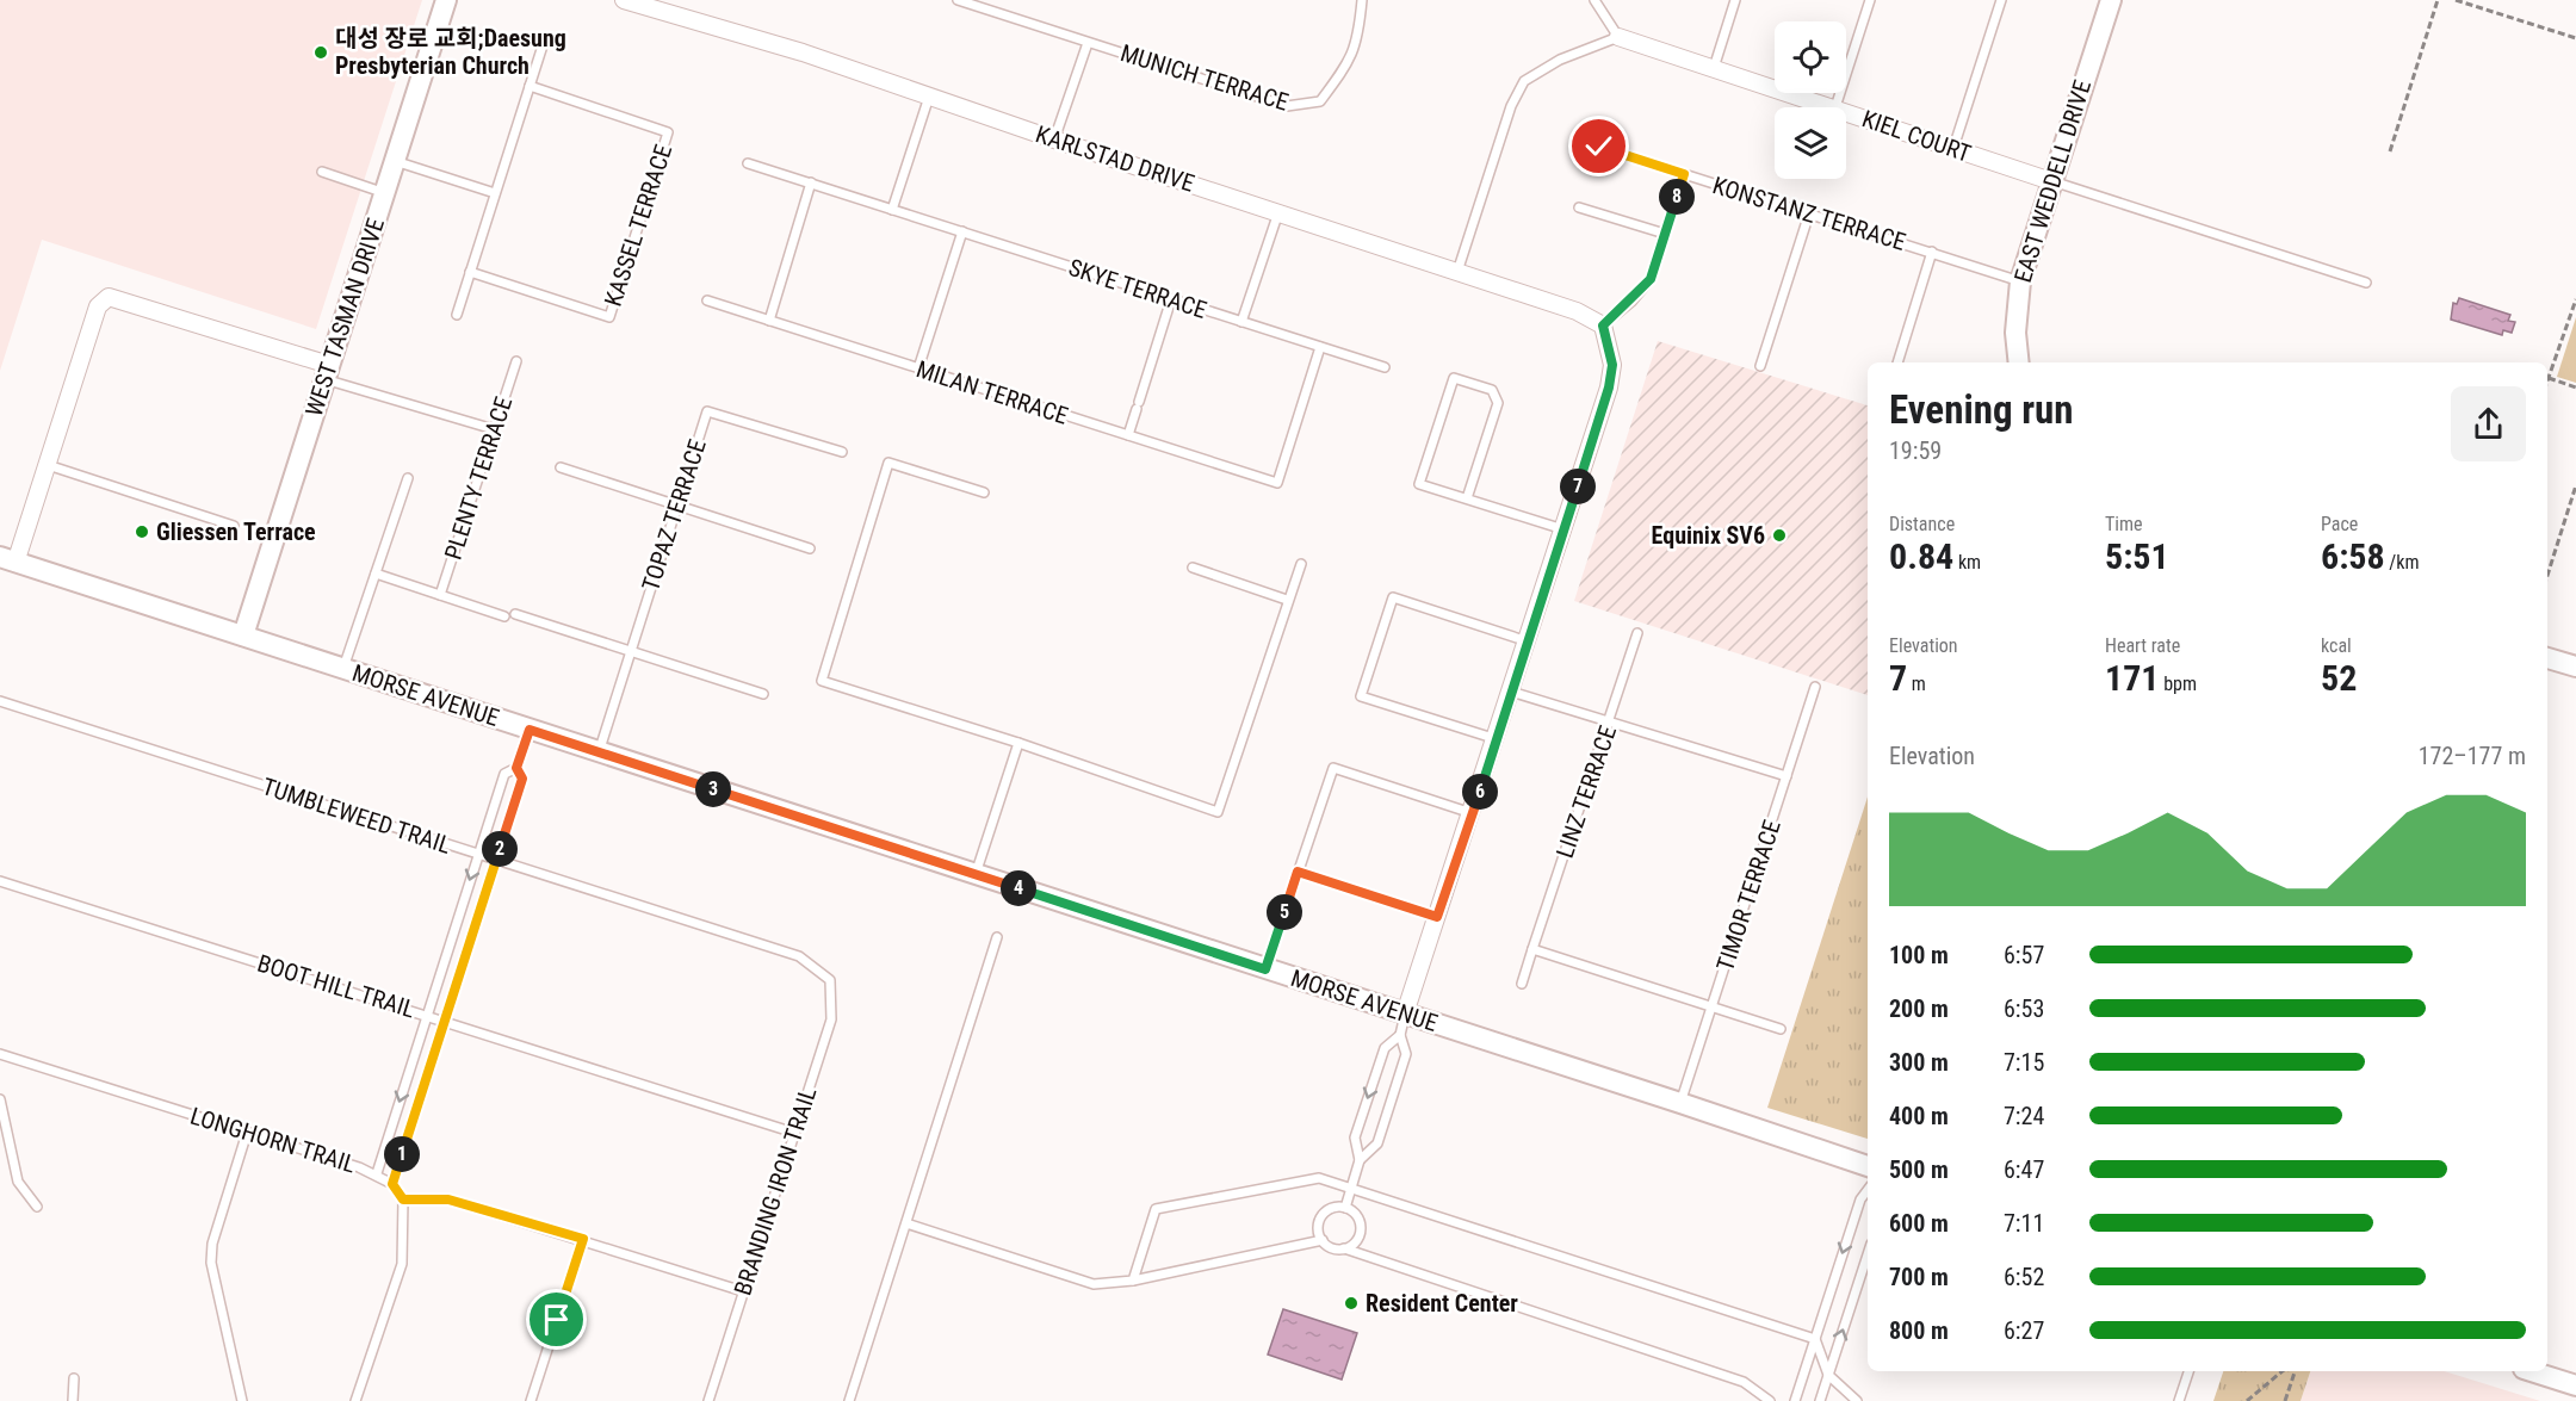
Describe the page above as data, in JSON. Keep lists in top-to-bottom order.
{
  "streets": {
    "street": [
      "KIEL COURT",
      "KARLSTAD DRIVE",
      "EAST WEDDELL DRIVE",
      "WEST TASMAN DRIVE",
      "MORSE AVENUE"
    ],
    "lane": [
      "MUNICH TERRACE",
      "KONSTANZ TERRACE",
      "KASSEL TERRACE",
      "SKYE TERRACE",
      "MILAN TERRACE",
      "PLENTY TERRACE",
      "TOPAZ TERRACE",
      "LINZ TERRACE",
      "TUMBLEWEED TRAIL",
      "TIMOR TERRACE",
      "BOOT HILL TRAIL",
      "LONGHORN TRAIL",
      "BRANDING IRON TRAIL"
    ]
  },
  "crossings": [
    ["MUNICH TERRACE", "KARLSTAD DRIVE"],
    ["KIEL COURT", "EAST WEDDELL DRIVE"],
    ["KARLSTAD DRIVE", "KONSTANZ TERRACE"],
    ["EAST WEDDELL DRIVE", "KONSTANZ TERRACE"],
    ["SKYE TERRACE", "MILAN TERRACE"],
    ["WEST TASMAN DRIVE", "MORSE AVENUE"],
    ["TOPAZ TERRACE", "MORSE AVENUE"],
    ["MORSE AVENUE", "TIMOR TERRACE"],
    ["TUMBLEWEED TRAIL", "BRANDING IRON TRAIL"],
    ["BOOT HILL TRAIL", "BRANDING IRON TRAIL"]
  ],
  "places": [
    "대성 장로 교회;Daesung Presbyterian Church",
    "Gliessen Terrace",
    "Equinix SV6",
    "Resident Center"
  ],
  "page": {
    "pins": [
      "8",
      "7",
      "3",
      "6",
      "2",
      "4",
      "5",
      "1"
    ],
    "heading": ["Evening run", "19:59"],
    "stats": [
      ["Distance", "0.84 km"],
      ["Time", "5:51"],
      ["Pace", "6:58 /km"],
      ["Elevation", "7 m"],
      ["Heart rate", "171 bpm"],
      ["kcal", "52"]
    ],
    "chart": ["Elevation", "172–177 m"],
    "list": [
      {
        "name": "100 m",
        "note": "6:57"
      },
      {
        "name": "200 m",
        "note": "6:53"
      },
      {
        "name": "300 m",
        "note": "7:15"
      },
      {
        "name": "400 m",
        "note": "7:24"
      },
      {
        "name": "500 m",
        "note": "6:47"
      },
      {
        "name": "600 m",
        "note": "7:11"
      },
      {
        "name": "700 m",
        "note": "6:52"
      },
      {
        "name": "800 m",
        "note": "6:27"
      }
    ]
  }
}
